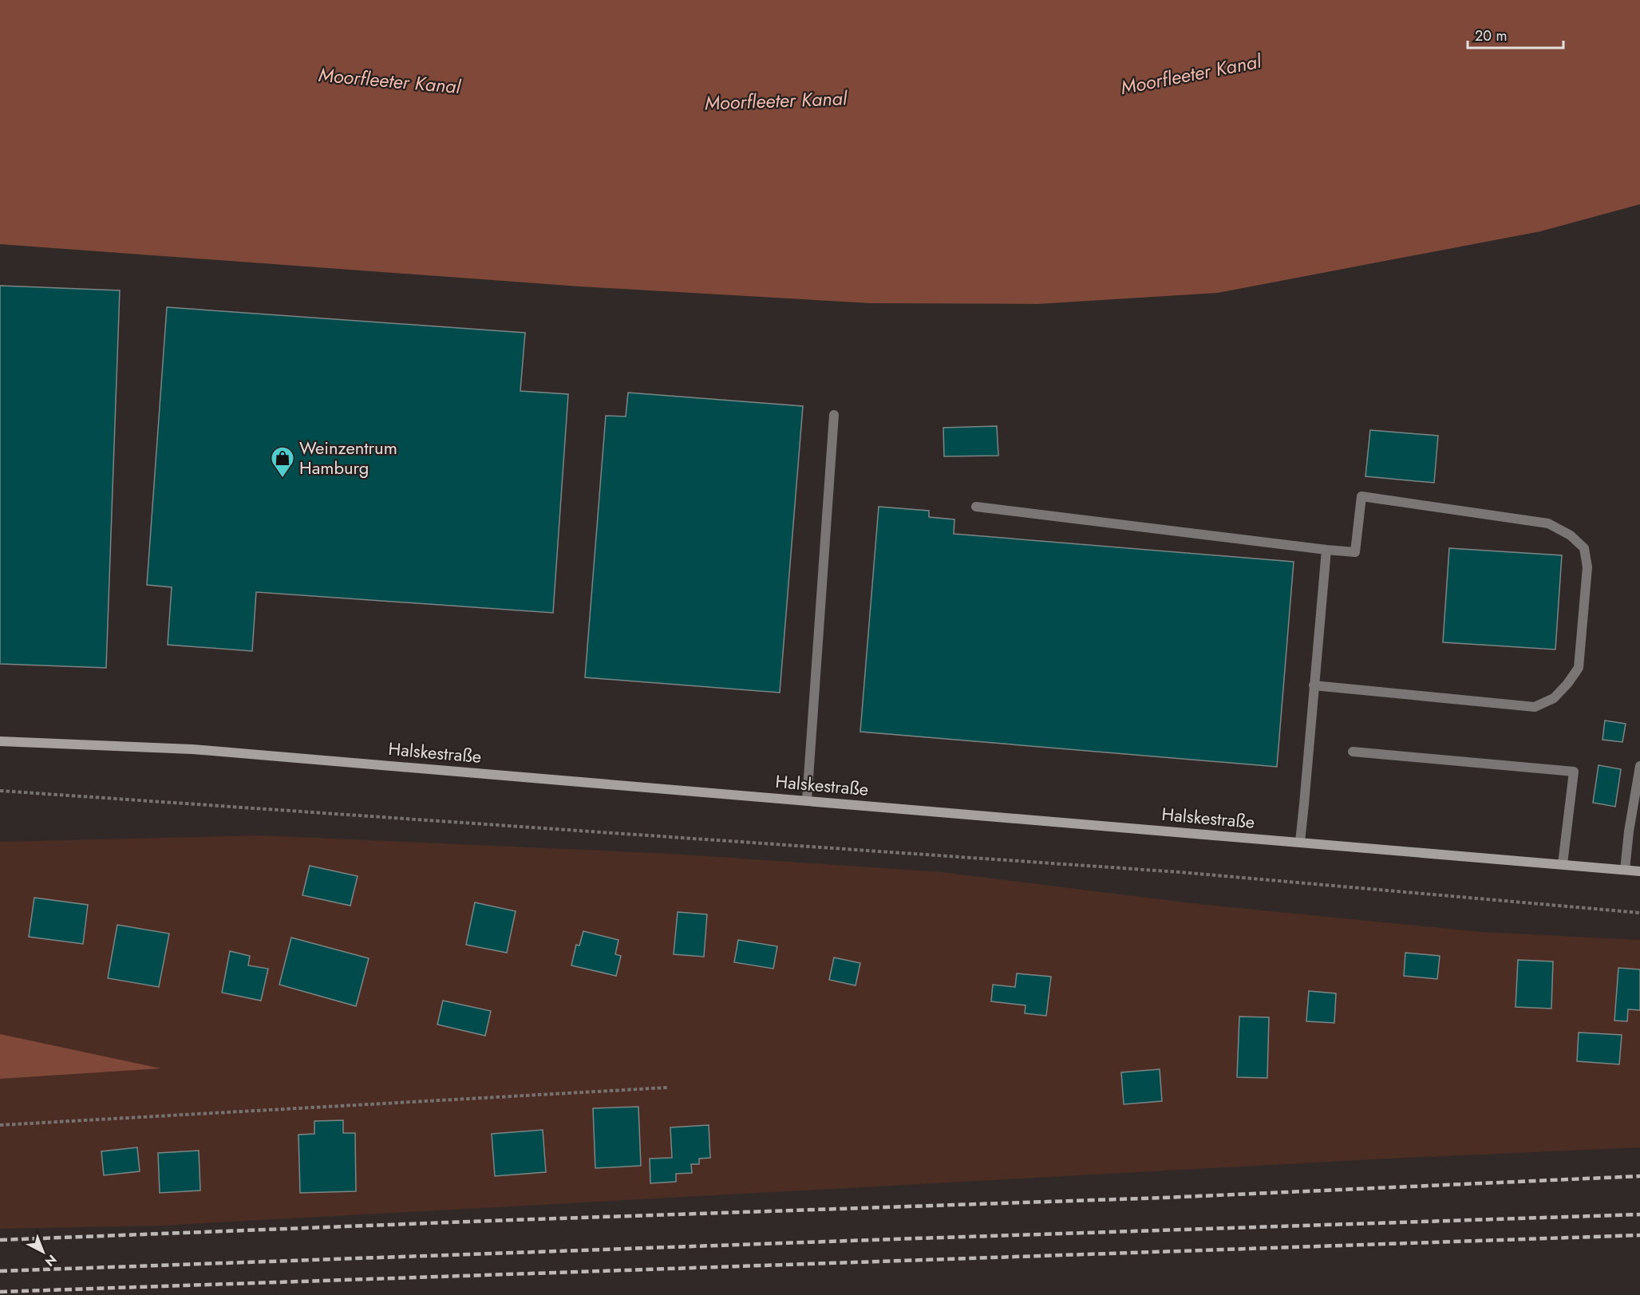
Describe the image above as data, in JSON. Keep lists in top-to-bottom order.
{
  "streets": {
    "street": ["Halskestraße"]
  },
  "water": ["Moorfleeter Kanal"],
  "places": {
    "shop": ["Weinzentrum Hamburg"]
  },
  "scale_bar": "20 m",
  "north": "bottom right"
}
